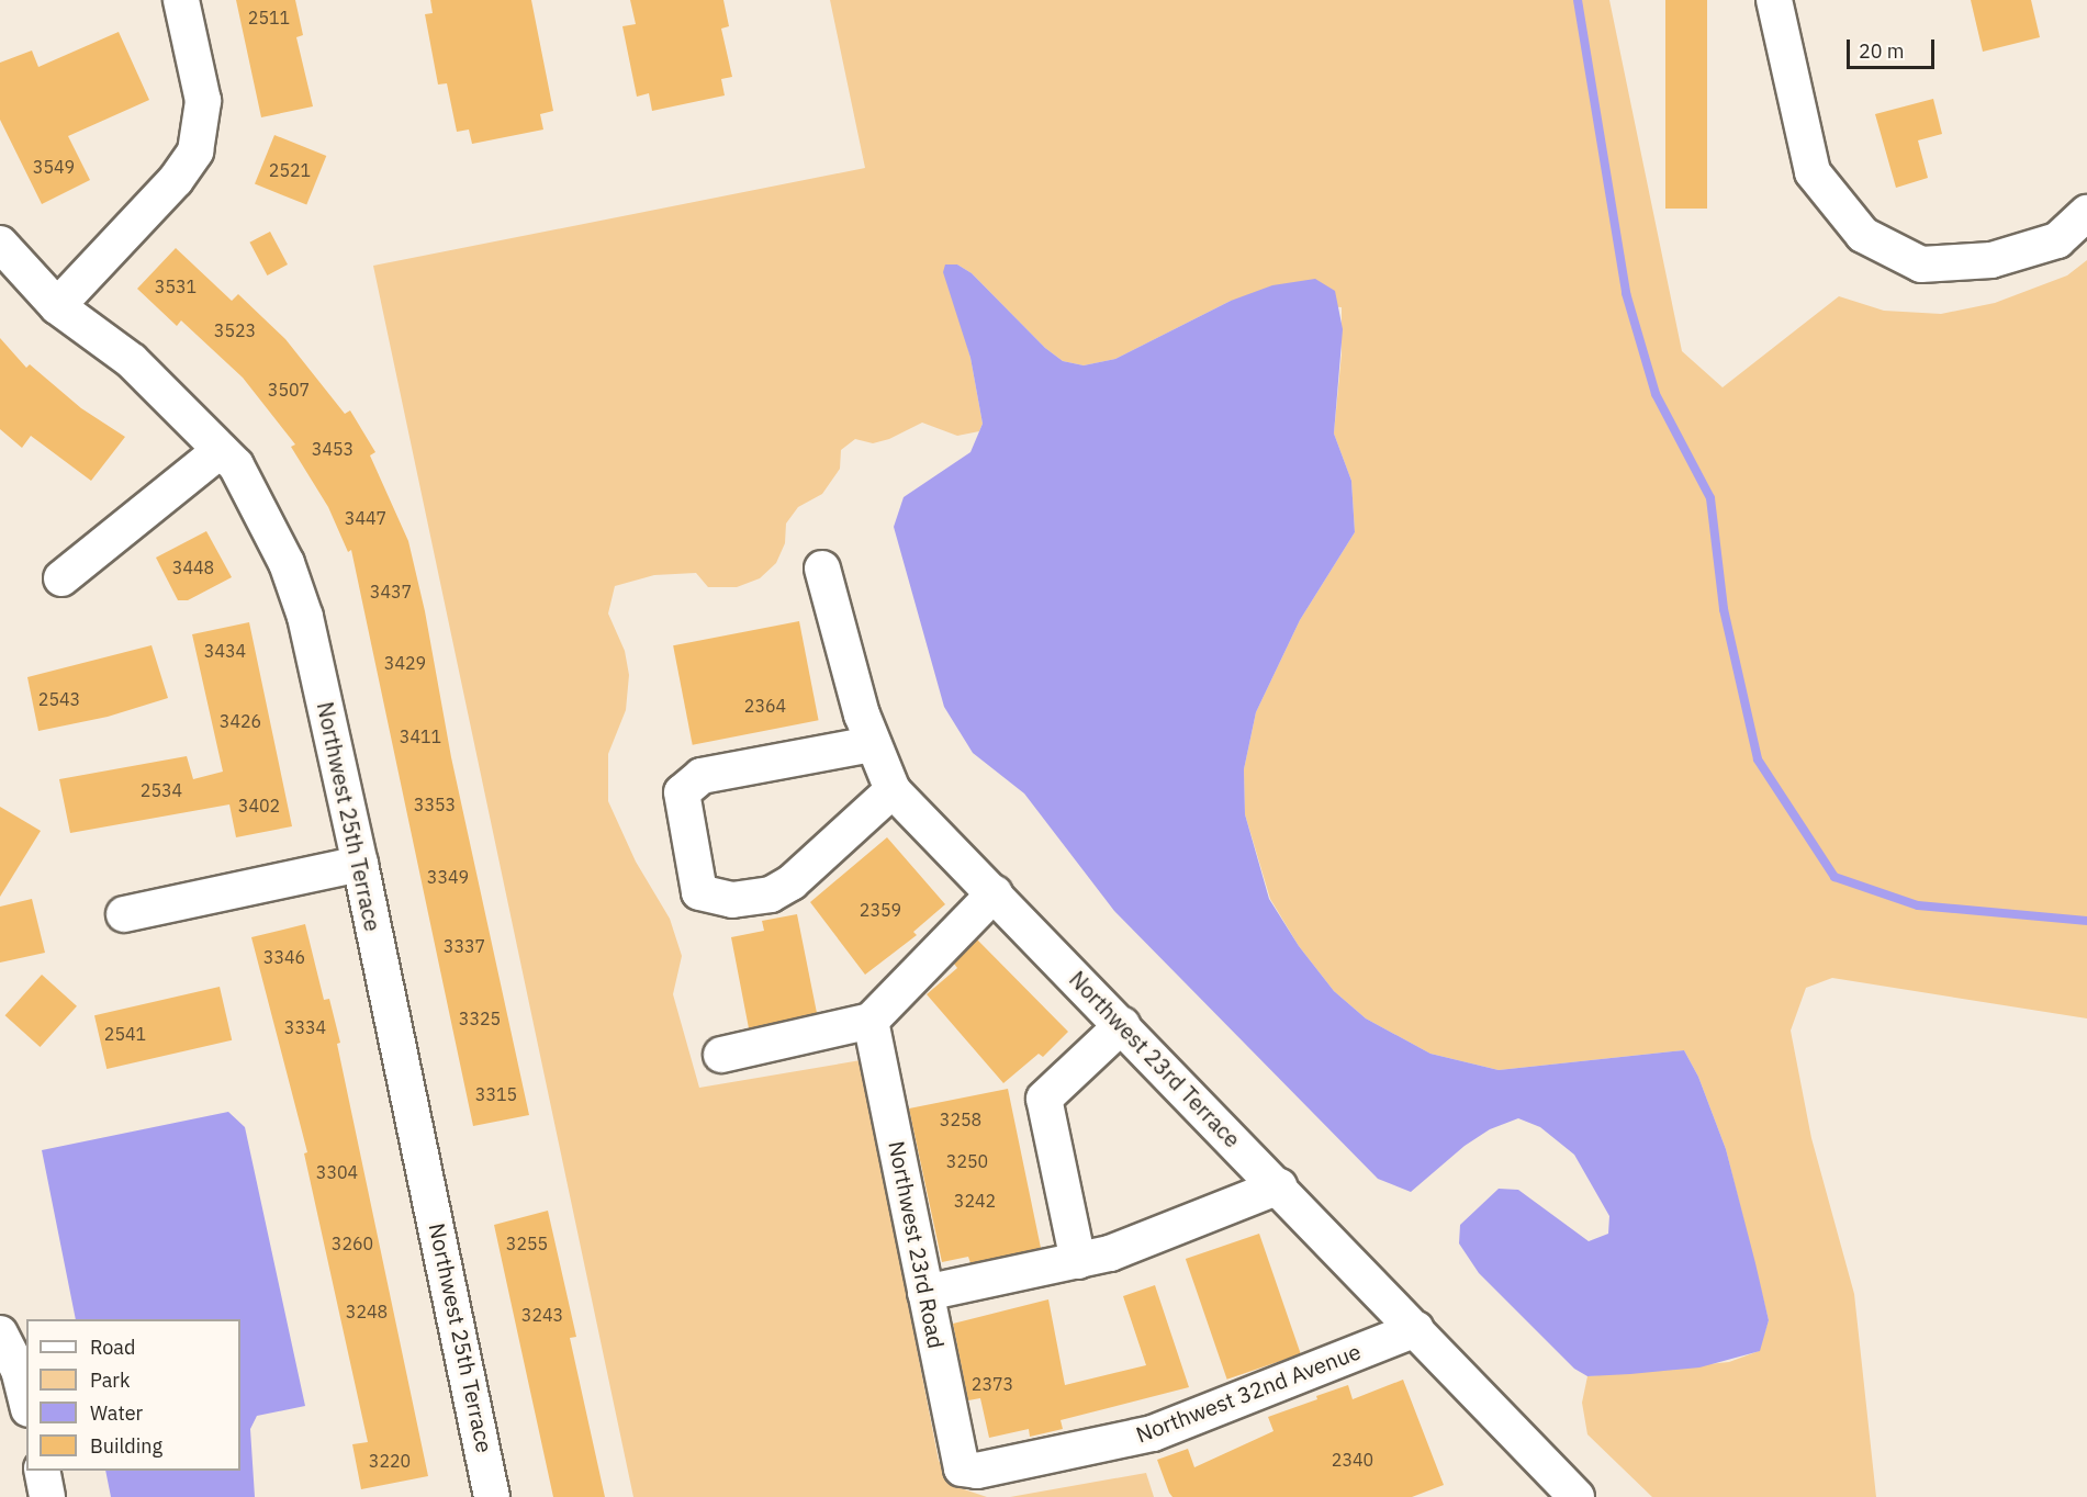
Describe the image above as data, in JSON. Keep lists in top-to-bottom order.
{
  "streets": {
    "street": [
      "Northwest 25th Terrace",
      "Northwest 23rd Terrace",
      "Northwest 23rd Road",
      "Northwest 32nd Avenue"
    ]
  },
  "crossings": [
    ["Northwest 23rd Terrace", "Northwest 32nd Avenue"],
    ["Northwest 23rd Road", "Northwest 32nd Avenue"]
  ],
  "house_numbers": [
    "2511",
    "3549",
    "2521",
    "3531",
    "3523",
    "3507",
    "3453",
    "3447",
    "3448",
    "3437",
    "3434",
    "3429",
    "2543",
    "2364",
    "3426",
    "3411",
    "2534",
    "3353",
    "3402",
    "3349",
    "2359",
    "3337",
    "3346",
    "3325",
    "3334",
    "2541",
    "3315",
    "3258",
    "3250",
    "3304",
    "3242",
    "3260",
    "3255",
    "3248",
    "3243",
    "2373",
    "2340",
    "3220"
  ],
  "legend": [
    "Road",
    "Park",
    "Water",
    "Building"
  ],
  "scale_bar": "20 m"
}
